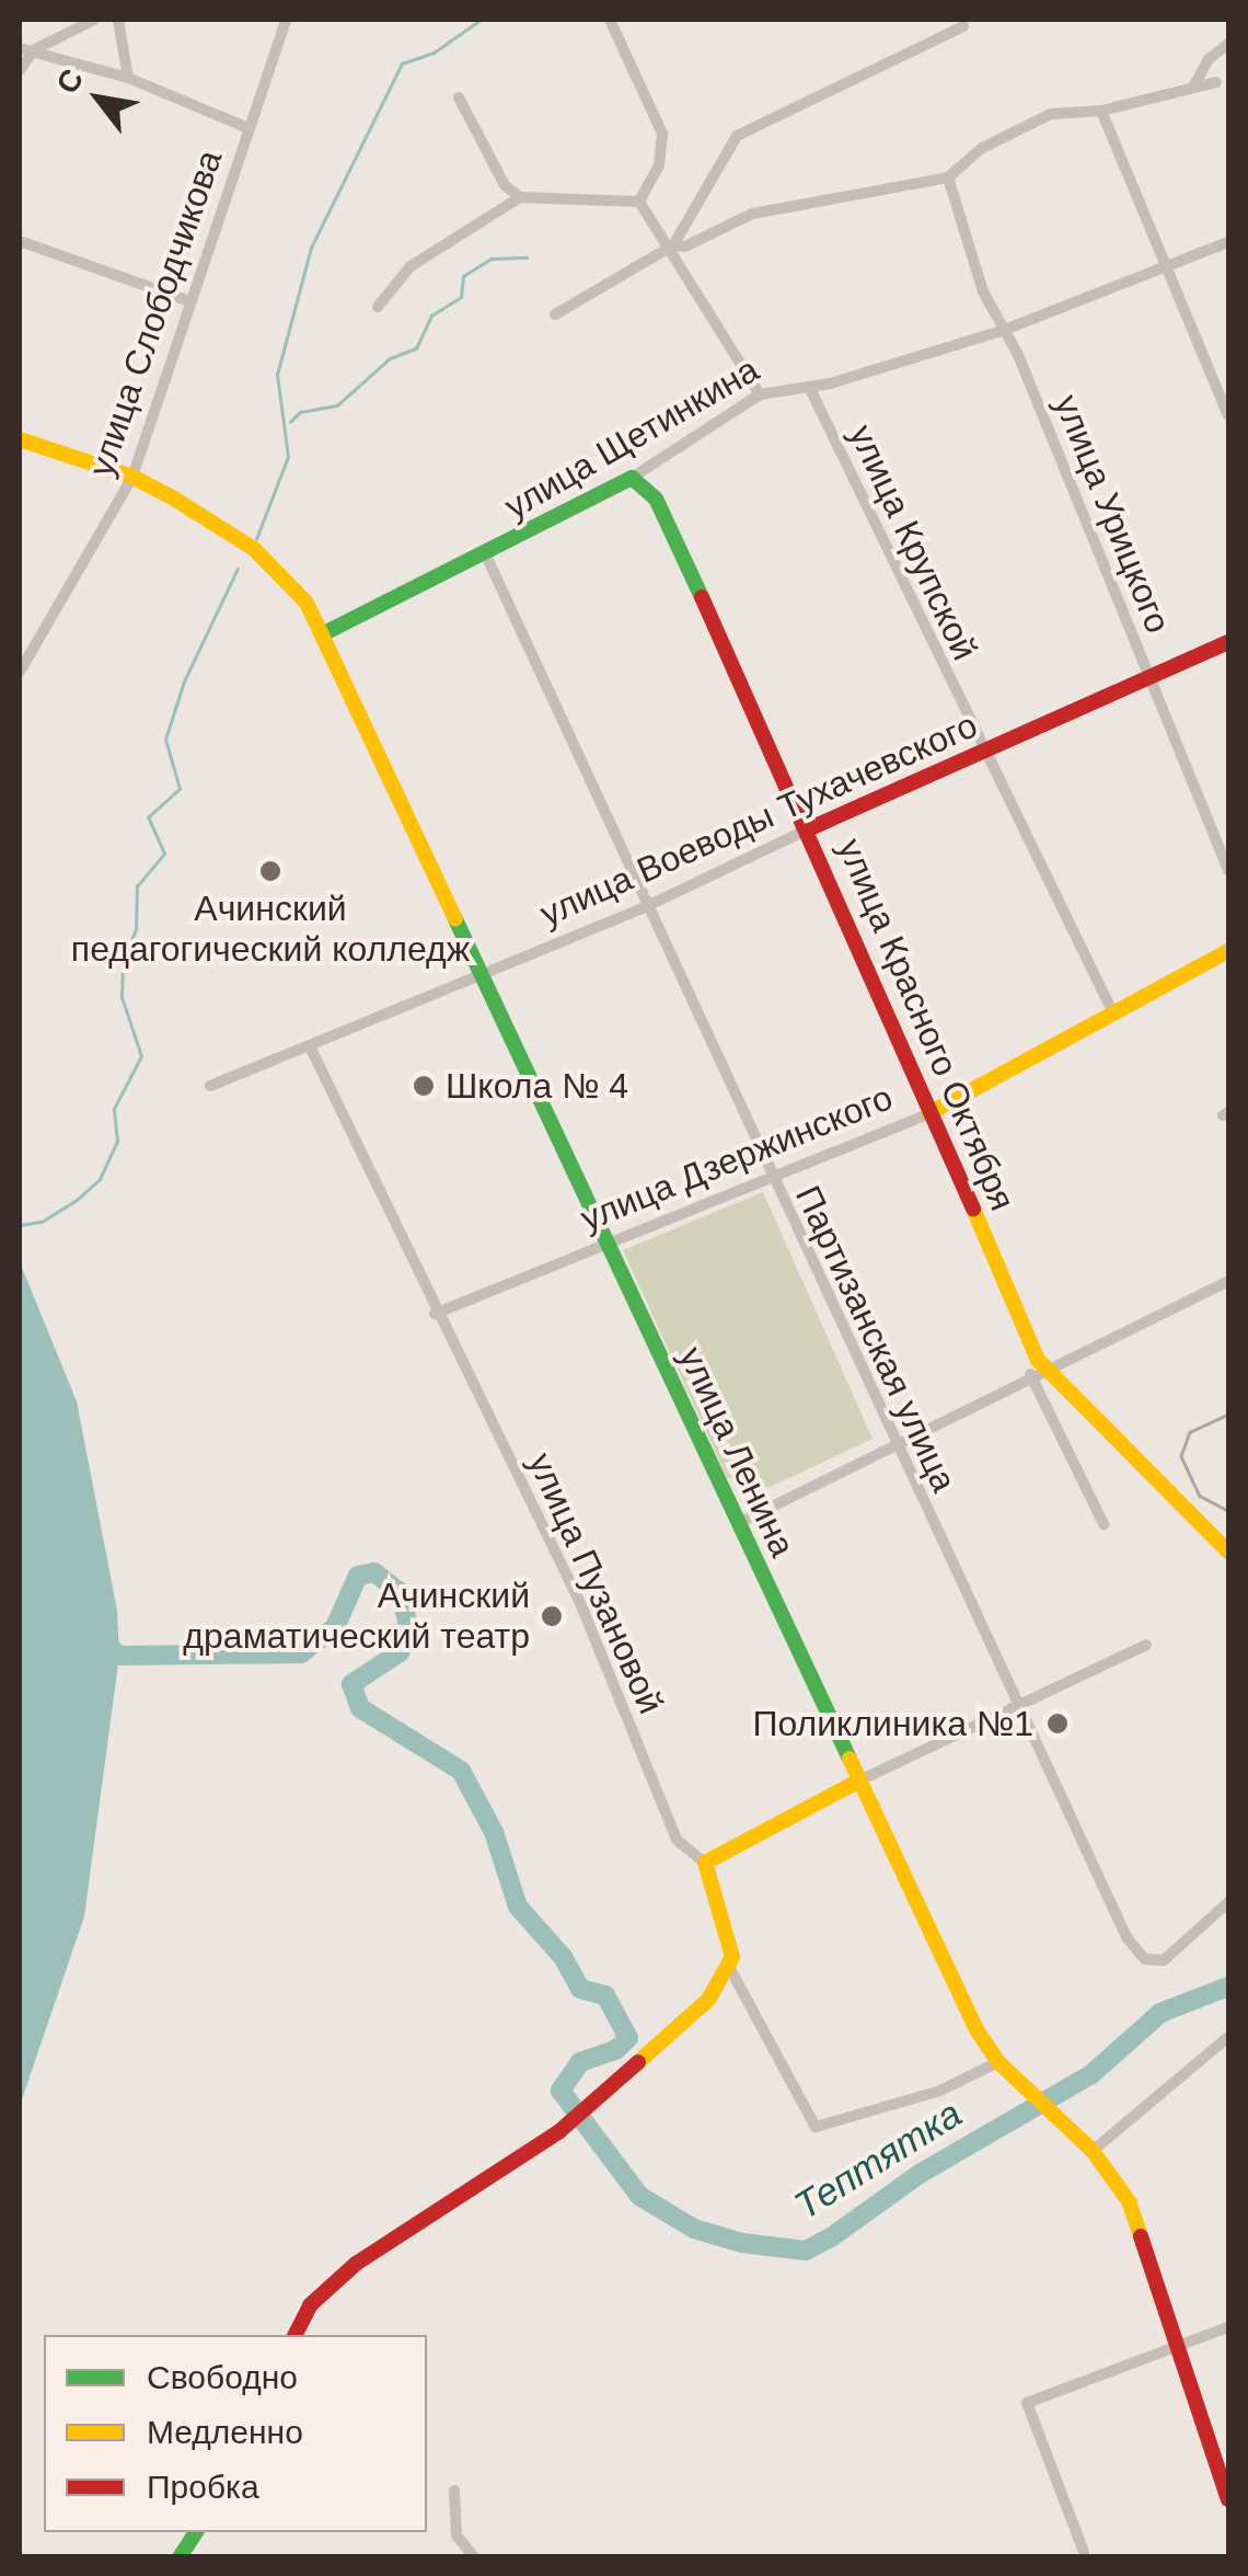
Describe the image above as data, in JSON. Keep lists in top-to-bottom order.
{
  "streets": {
    "main road": [
      "улица Щетинкина",
      "улица Воеводы Тухачевского",
      "улица Красного Октября",
      "улица Дзержинского",
      "улица Ленина",
      "улица Пузановой"
    ],
    "street": [
      "улица Слободчикова",
      "улица Урицкого",
      "улица Крупской",
      "Партизанская улица"
    ]
  },
  "crossings": [
    ["улица Слободчикова", "улица Ленина"],
    ["улица Щетинкина", "улица Урицкого"],
    ["улица Щетинкина", "улица Крупской"],
    ["улица Щетинкина", "улица Красного Октября"],
    ["улица Щетинкина", "Партизанская улица"],
    ["улица Щетинкина", "улица Ленина"],
    ["улица Урицкого", "улица Воеводы Тухачевского"],
    ["улица Крупской", "улица Воеводы Тухачевского"],
    ["улица Крупской", "улица Дзержинского"],
    ["улица Воеводы Тухачевского", "улица Красного Октября"],
    ["улица Воеводы Тухачевского", "Партизанская улица"],
    ["улица Воеводы Тухачевского", "улица Ленина"],
    ["улица Воеводы Тухачевского", "улица Пузановой"],
    ["улица Красного Октября", "улица Дзержинского"],
    ["улица Дзержинского", "Партизанская улица"],
    ["улица Дзержинского", "улица Ленина"],
    ["улица Дзержинского", "улица Пузановой"]
  ],
  "water": ["Тептятка"],
  "places": [
    "Ачинский педагогический колледж",
    "Школа № 4",
    "Ачинский драматический театр",
    "Поликлиника №1"
  ],
  "legend": ["Свободно", "Медленно", "Пробка"],
  "north": "top left"
}
